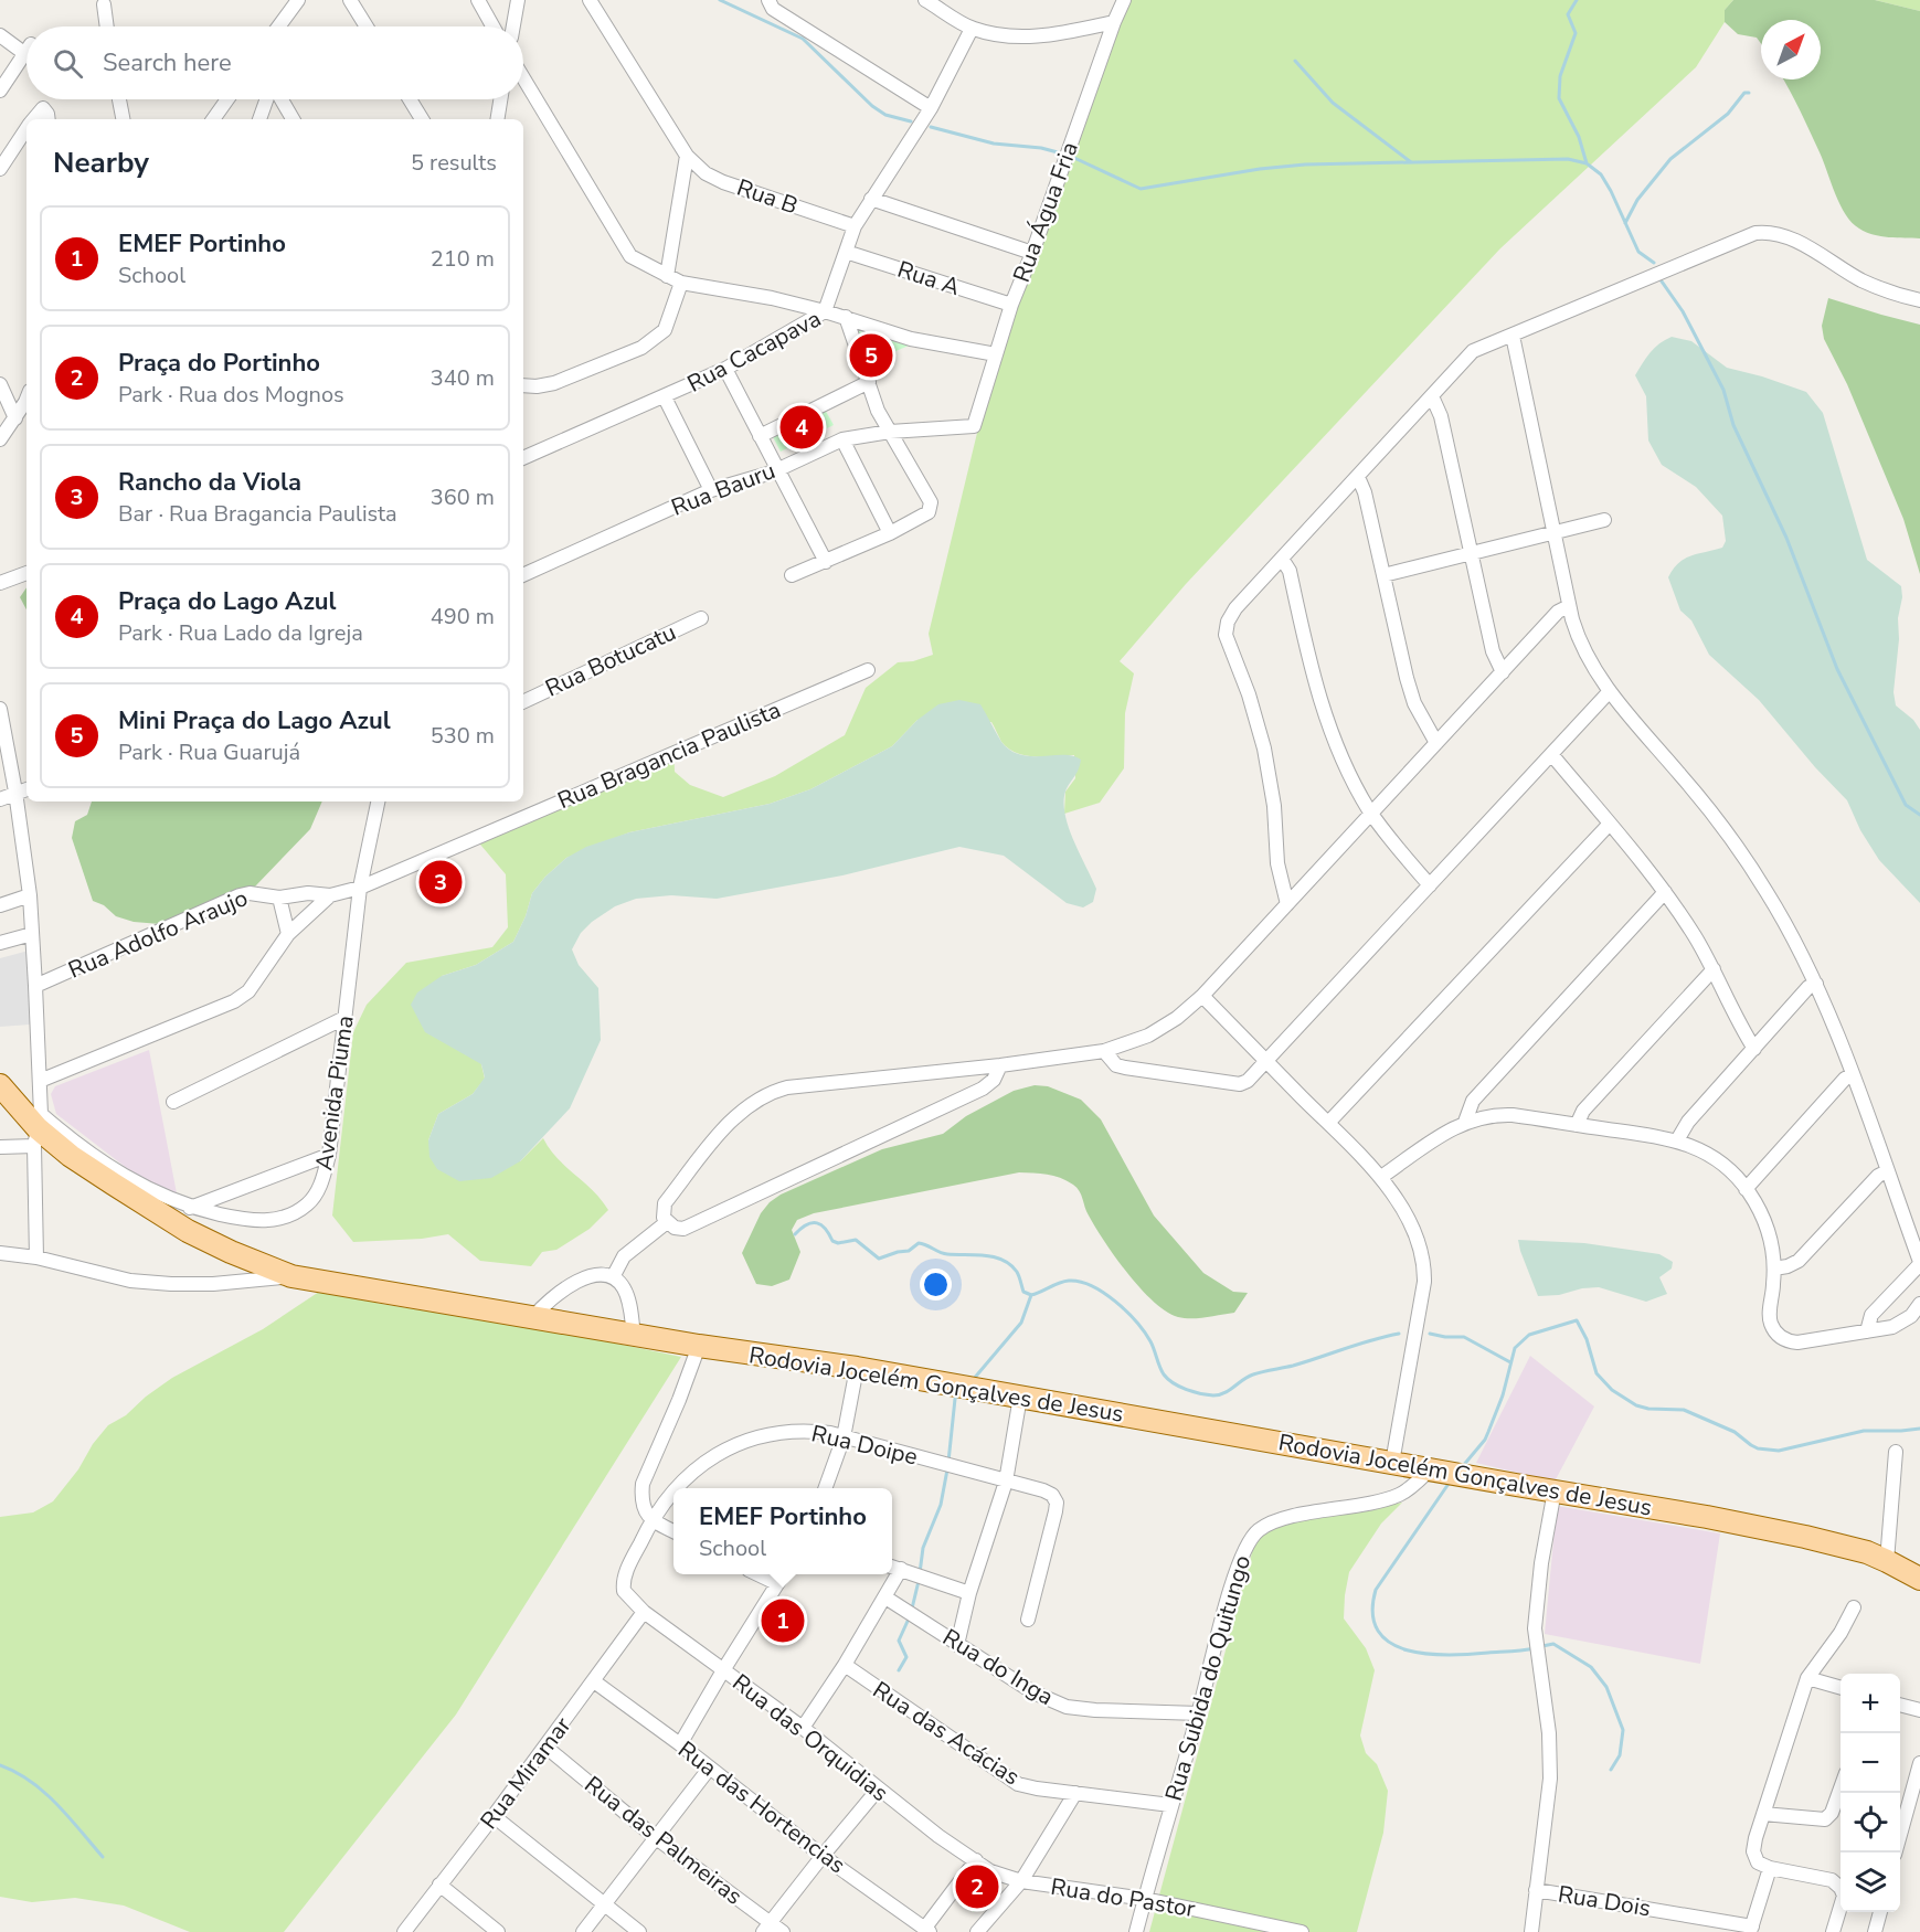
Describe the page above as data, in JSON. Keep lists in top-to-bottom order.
{
  "streets": {
    "main road": ["Rodovia Jocelém Gonçalves de Jesus"],
    "street": [
      "Rua B",
      "Rua Água Fria",
      "Rua A",
      "Rua Cacapava",
      "Rua Bauru",
      "Rua Botucatu",
      "Rua Bragancia Paulista",
      "Rua Adolfo Araujo",
      "Avenida Piuma",
      "Rua Doipe",
      "Rua do Inga",
      "Rua Subida do Quitungo",
      "Rua das Acácias",
      "Rua das Orquidias",
      "Rua Miramar",
      "Rua das Hortencias",
      "Rua das Palmeiras",
      "Rua do Pastor",
      "Rua Dois"
    ]
  },
  "crossings": [
    ["Rua Água Fria", "Rua A"],
    ["Rua Água Fria", "Rua Cacapava"],
    ["Rua Água Fria", "Rua Bauru"],
    ["Rua Bragancia Paulista", "Rua Adolfo Araujo"],
    ["Rua Bragancia Paulista", "Avenida Piuma"],
    ["Rua Adolfo Araujo", "Avenida Piuma"],
    ["Avenida Piuma", "Rodovia Jocelém Gonçalves de Jesus"],
    ["Rodovia Jocelém Gonçalves de Jesus", "Rua Subida do Quitungo"],
    ["Rua Doipe", "Rua das Orquidias"],
    ["Rua do Inga", "Rua Subida do Quitungo"],
    ["Rua Subida do Quitungo", "Rua das Acácias"],
    ["Rua Subida do Quitungo", "Rua do Pastor"],
    ["Rua das Orquidias", "Rua Miramar"],
    ["Rua das Orquidias", "Rua do Pastor"],
    ["Rua Miramar", "Rua das Hortencias"],
    ["Rua Miramar", "Rua das Palmeiras"]
  ],
  "north": "top right",
  "page": {
    "search": "Search here",
    "heading": ["Nearby", "5 results"],
    "list": [
      {
        "mark": "1",
        "name": "EMEF Portinho",
        "note": "School",
        "value": "210 m"
      },
      {
        "mark": "2",
        "name": "Praça do Portinho",
        "note": "Park · Rua dos Mognos",
        "value": "340 m"
      },
      {
        "mark": "3",
        "name": "Rancho da Viola",
        "note": "Bar · Rua Bragancia Paulista",
        "value": "360 m"
      },
      {
        "mark": "4",
        "name": "Praça do Lago Azul",
        "note": "Park · Rua Lado da Igreja",
        "value": "490 m"
      },
      {
        "mark": "5",
        "name": "Mini Praça do Lago Azul",
        "note": "Park · Rua Guarujá",
        "value": "530 m"
      }
    ],
    "pins": [
      "5",
      "4",
      "3",
      "1",
      "2"
    ],
    "popup": ["EMEF Portinho", "School"],
    "map_buttons": ["+", "−"]
  }
}
